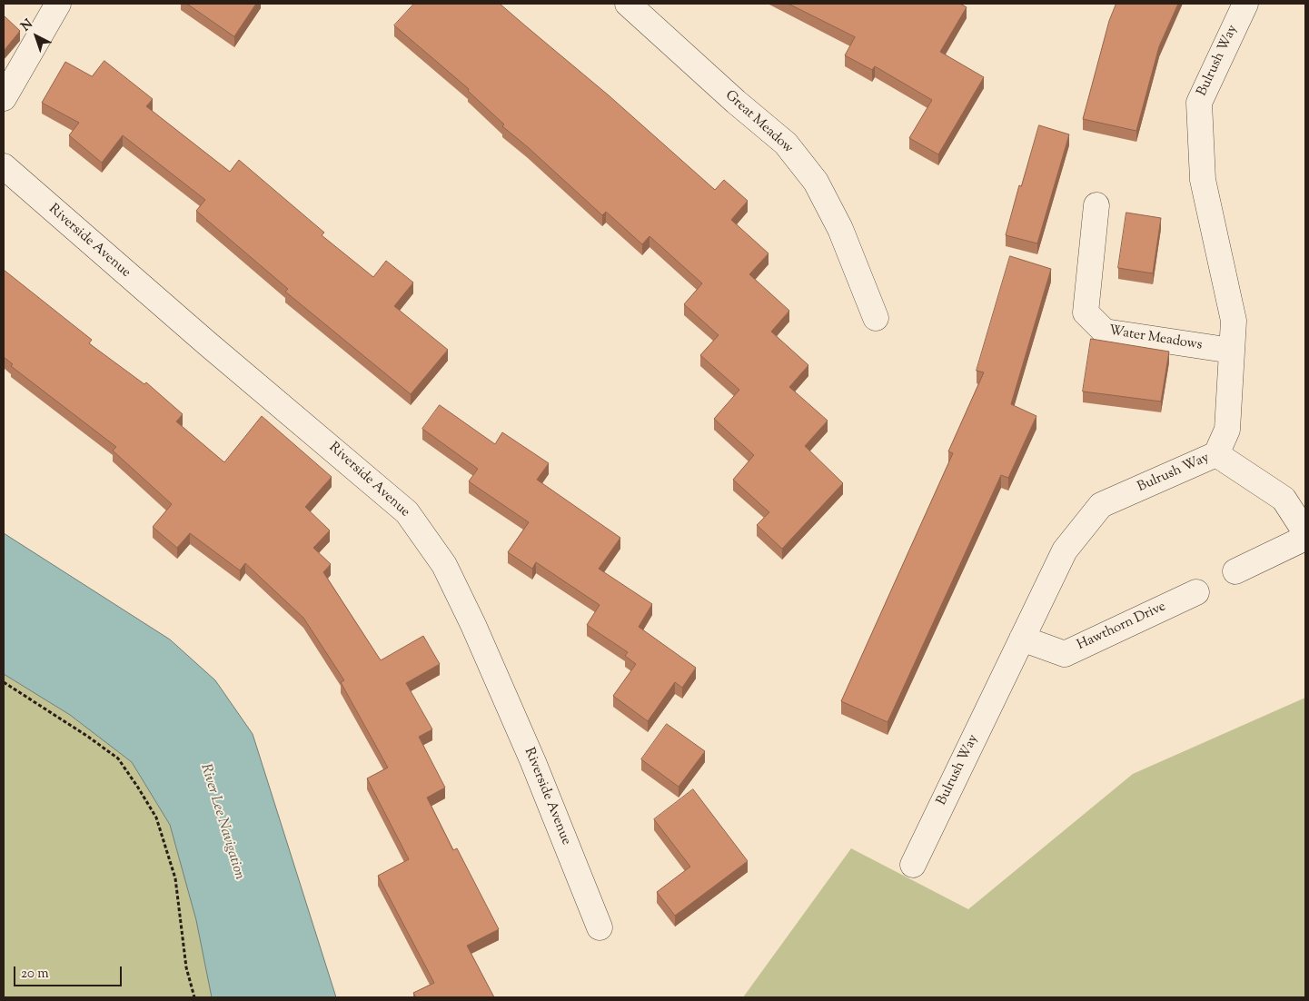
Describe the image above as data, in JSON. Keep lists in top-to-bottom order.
{
  "streets": {
    "street": [
      "Bulrush Way",
      "Great Meadow",
      "Riverside Avenue",
      "Water Meadows",
      "Hawthorn Drive"
    ]
  },
  "crossings": [
    ["Bulrush Way", "Water Meadows"],
    ["Bulrush Way", "Hawthorn Drive"]
  ],
  "water": ["River Lee Navigation"],
  "scale_bar": "20 m",
  "north": "top left"
}
